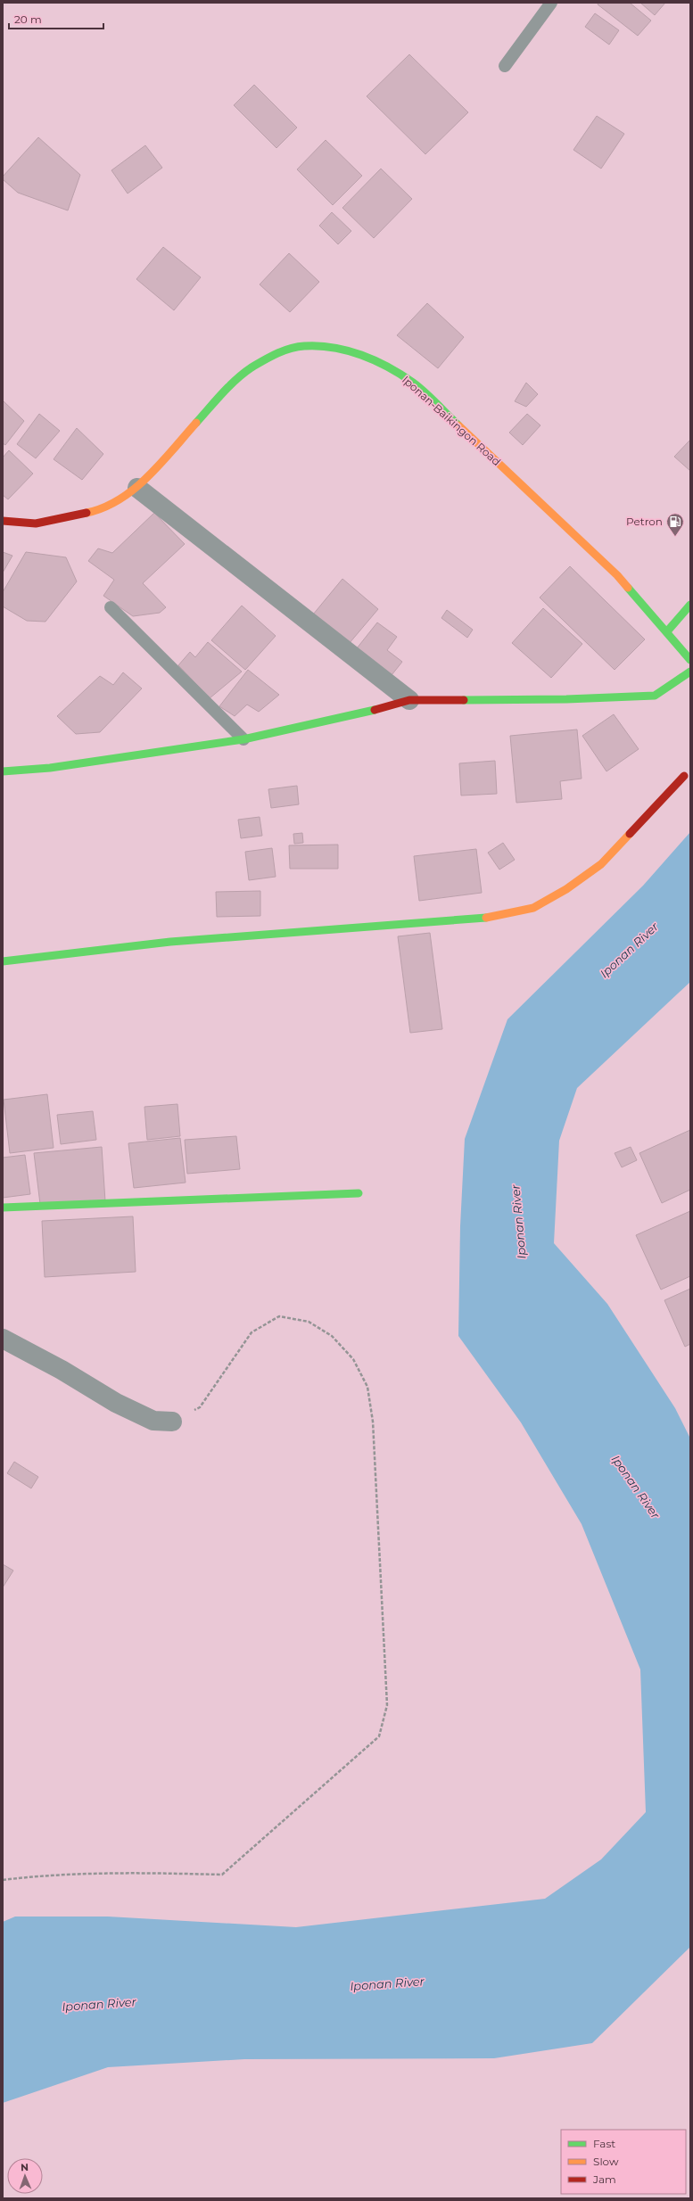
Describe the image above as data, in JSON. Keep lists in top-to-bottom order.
{
  "streets": {
    "street": ["Iponan-Baikingon Road"]
  },
  "water": ["Iponan River"],
  "places": {
    "fuel station": ["Petron"]
  },
  "legend": ["Fast", "Slow", "Jam"],
  "scale_bar": "20 m",
  "north": "top"
}
